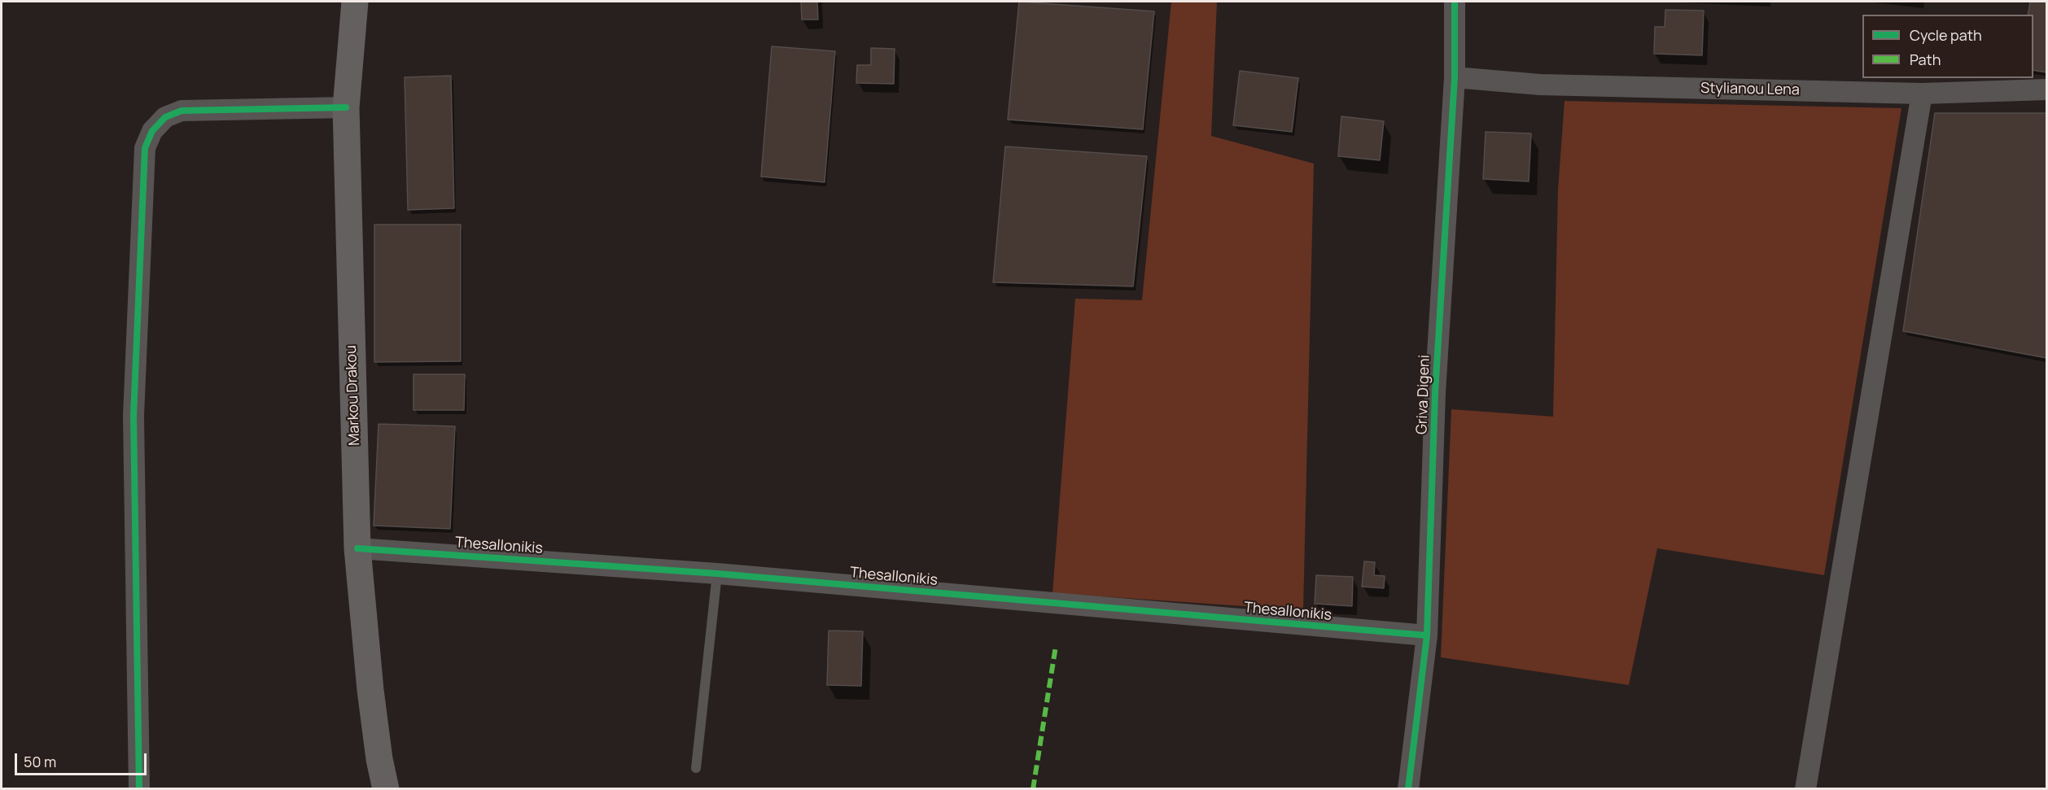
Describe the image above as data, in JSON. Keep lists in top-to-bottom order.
{
  "streets": {
    "street": [
      "Stylianou Lena",
      "Griva Digeni",
      "Markou Drakou",
      "Thesallonikis"
    ]
  },
  "crossings": [
    ["Stylianou Lena", "Griva Digeni"],
    ["Griva Digeni", "Thesallonikis"],
    ["Markou Drakou", "Thesallonikis"]
  ],
  "legend": ["Cycle path", "Path"],
  "scale_bar": "50 m"
}
